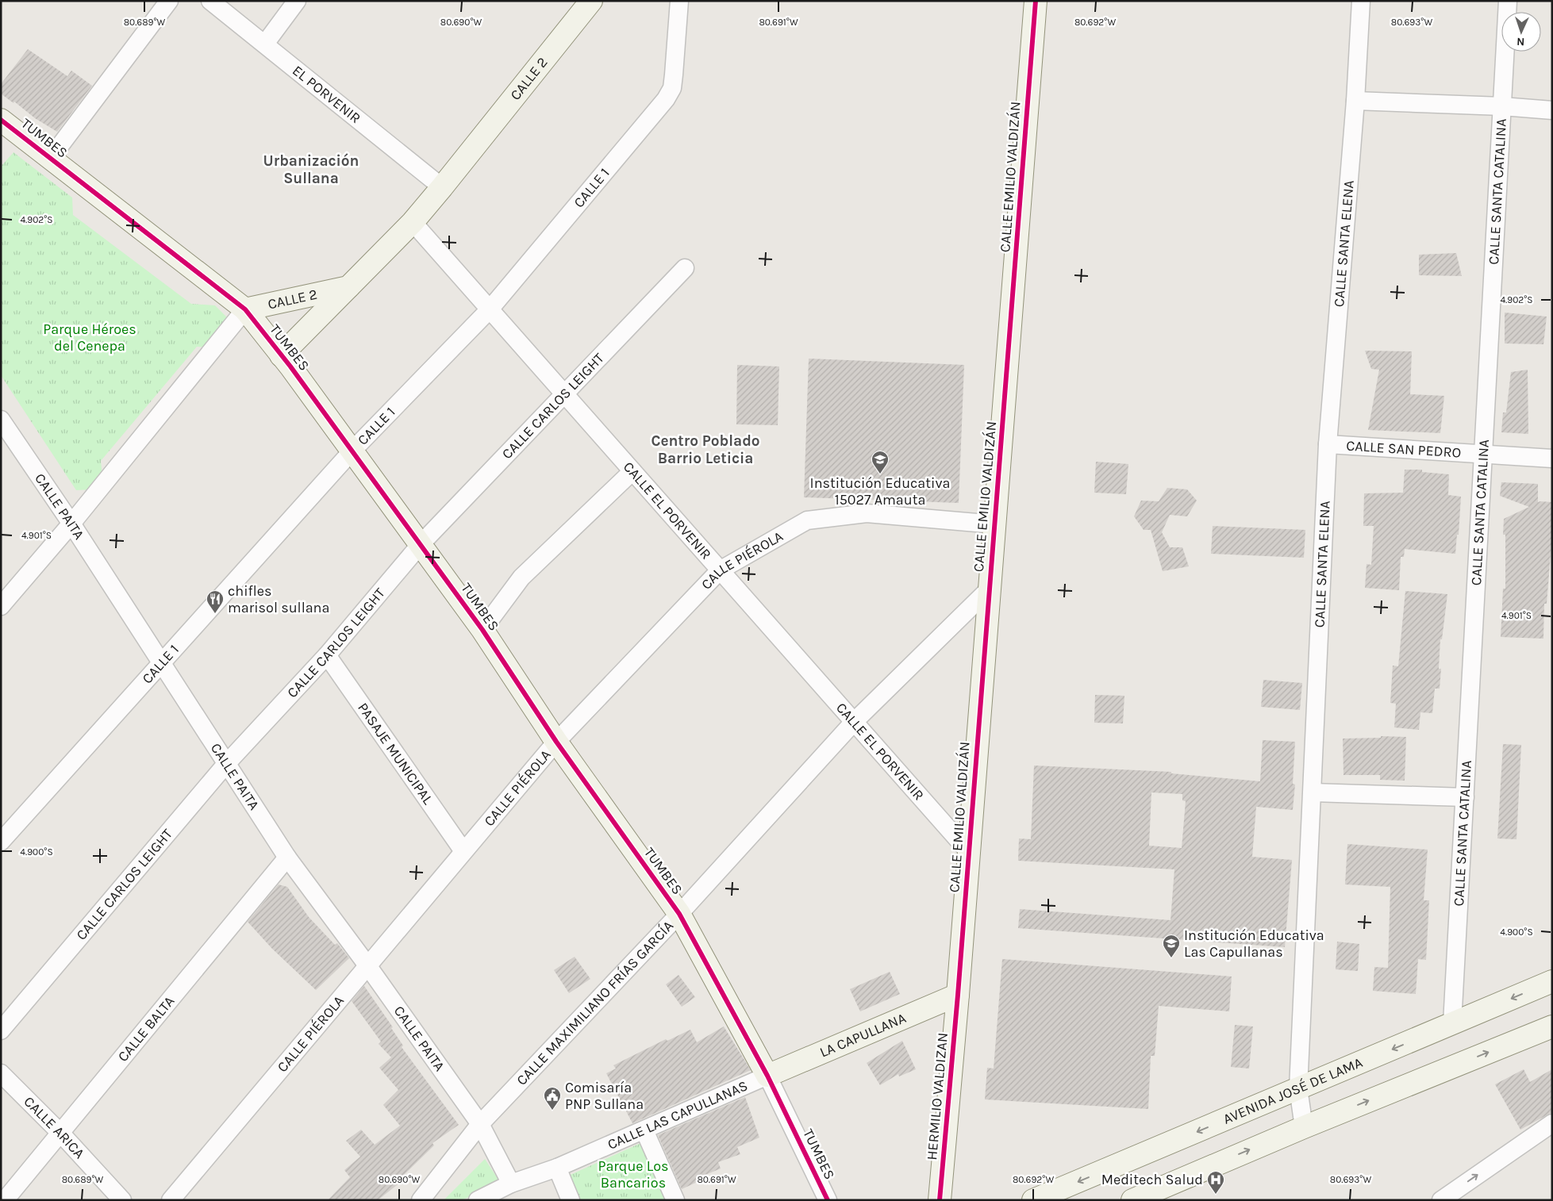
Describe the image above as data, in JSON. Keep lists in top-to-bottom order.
{
  "streets": {
    "street": [
      "CALLE 2",
      "EL PORVENIR",
      "TUMBES",
      "CALLE EMILIO VALDIZÁN",
      "CALLE 1",
      "CALLE SANTA CATALINA",
      "CALLE SANTA ELENA",
      "CALLE CARLOS LEIGHT",
      "CALLE SAN PEDRO",
      "CALLE PAITA",
      "CALLE EL PORVENIR",
      "CALLE PIÉROLA",
      "PASAJE MUNICIPAL",
      "CALLE MAXIMILIANO FRÍAS GARCÍA",
      "CALLE BALTA",
      "LA CAPULLANA",
      "AVENIDA JOSÉ DE LAMA",
      "HERMILIO VALDIZAN",
      "CALLE LAS CAPULLANAS",
      "CALLE ARICA"
    ]
  },
  "crossings": [
    ["CALLE 2", "EL PORVENIR"],
    ["CALLE 2", "TUMBES"],
    ["CALLE 2", "CALLE EL PORVENIR"],
    ["TUMBES", "CALLE 1"],
    ["TUMBES", "CALLE CARLOS LEIGHT"],
    ["TUMBES", "CALLE PIÉROLA"],
    ["TUMBES", "CALLE MAXIMILIANO FRÍAS GARCÍA"],
    ["TUMBES", "LA CAPULLANA"],
    ["TUMBES", "CALLE LAS CAPULLANAS"],
    ["CALLE EMILIO VALDIZÁN", "CALLE EL PORVENIR"],
    ["CALLE EMILIO VALDIZÁN", "CALLE PIÉROLA"],
    ["CALLE EMILIO VALDIZÁN", "CALLE MAXIMILIANO FRÍAS GARCÍA"],
    ["CALLE EMILIO VALDIZÁN", "LA CAPULLANA"],
    ["CALLE EMILIO VALDIZÁN", "HERMILIO VALDIZAN"],
    ["CALLE 1", "CALLE PAITA"],
    ["CALLE 1", "CALLE EL PORVENIR"],
    ["CALLE SANTA CATALINA", "CALLE SAN PEDRO"],
    ["CALLE SANTA CATALINA", "AVENIDA JOSÉ DE LAMA"],
    ["CALLE SANTA ELENA", "CALLE SAN PEDRO"],
    ["CALLE SANTA ELENA", "AVENIDA JOSÉ DE LAMA"],
    ["CALLE CARLOS LEIGHT", "CALLE PAITA"],
    ["CALLE CARLOS LEIGHT", "CALLE EL PORVENIR"],
    ["CALLE CARLOS LEIGHT", "PASAJE MUNICIPAL"],
    ["CALLE PAITA", "CALLE PIÉROLA"],
    ["CALLE PAITA", "CALLE MAXIMILIANO FRÍAS GARCÍA"],
    ["CALLE PAITA", "CALLE BALTA"],
    ["CALLE PAITA", "CALLE LAS CAPULLANAS"],
    ["CALLE EL PORVENIR", "CALLE PIÉROLA"],
    ["CALLE EL PORVENIR", "CALLE MAXIMILIANO FRÍAS GARCÍA"],
    ["CALLE PIÉROLA", "PASAJE MUNICIPAL"],
    ["CALLE BALTA", "CALLE ARICA"],
    ["LA CAPULLANA", "HERMILIO VALDIZAN"],
    ["LA CAPULLANA", "CALLE LAS CAPULLANAS"]
  ],
  "districts": ["Urbanización Sullana", "Centro Poblado Barrio Leticia"],
  "parks": ["Parque Héroes del Cenepa", "Parque Los Bancarios"],
  "places": {
    "school or university": ["Institución Educativa 15027 Amauta", "Institución Educativa Las Capullanas"],
    "restaurant": ["chifles marisol sullana"],
    "public building": ["Comisaría PNP Sullana"],
    "hospital": ["Meditech Salud"]
  },
  "north": "bottom",
  "coordinates": [
    "80.689°W",
    "80.690°W",
    "80.691°W",
    "80.692°W",
    "80.693°W",
    "4.902°S",
    "4.901°S",
    "4.900°S"
  ]
}
